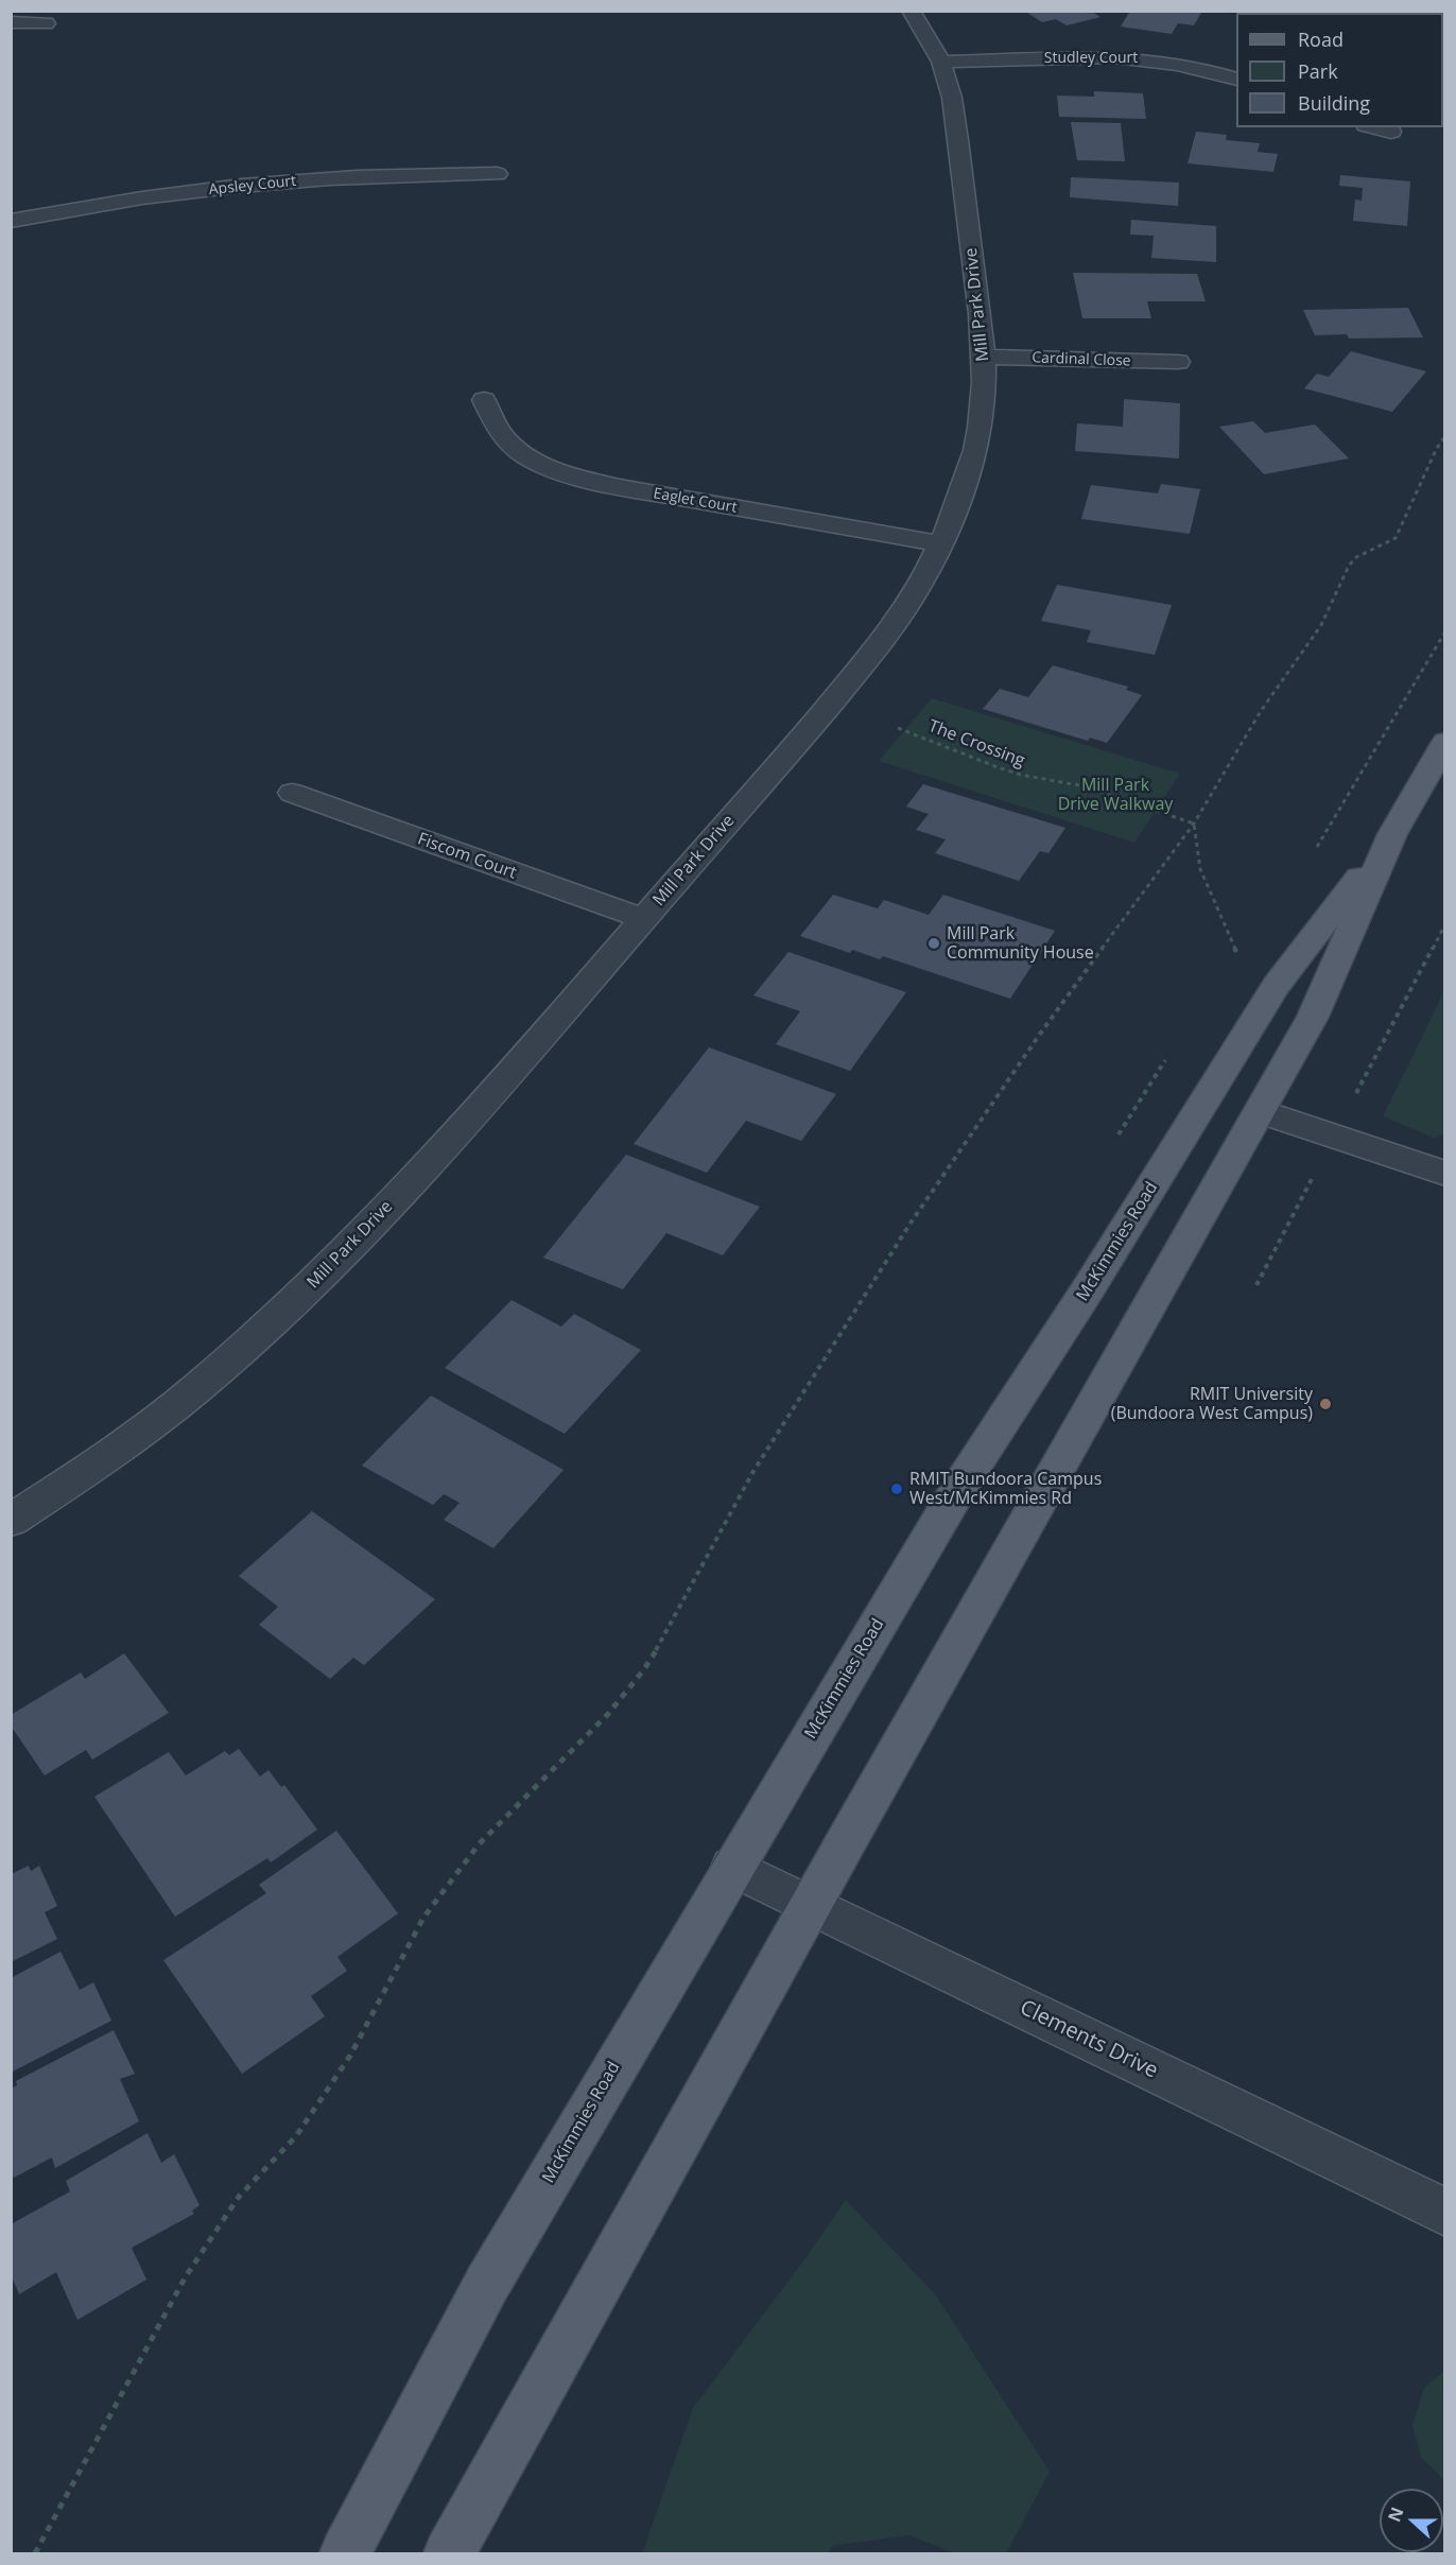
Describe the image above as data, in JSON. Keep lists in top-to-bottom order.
{
  "streets": {
    "main road": ["McKimmies Road"],
    "street": [
      "Studley Court",
      "Apsley Court",
      "Mill Park Drive",
      "Cardinal Close",
      "Eaglet Court",
      "Fiscom Court",
      "Clements Drive"
    ],
    "path": ["The Crossing"]
  },
  "crossings": [
    ["Studley Court", "Mill Park Drive"],
    ["Mill Park Drive", "Cardinal Close"],
    ["Mill Park Drive", "Eaglet Court"],
    ["Mill Park Drive", "Fiscom Court"],
    ["McKimmies Road", "Clements Drive"]
  ],
  "parks": ["Mill Park Drive Walkway"],
  "places": ["Mill Park Community House", "RMIT University (Bundoora West Campus)", "RMIT Bundoora Campus West/McKimmies Rd"],
  "legend": ["Road", "Park", "Building"],
  "north": "left"
}
